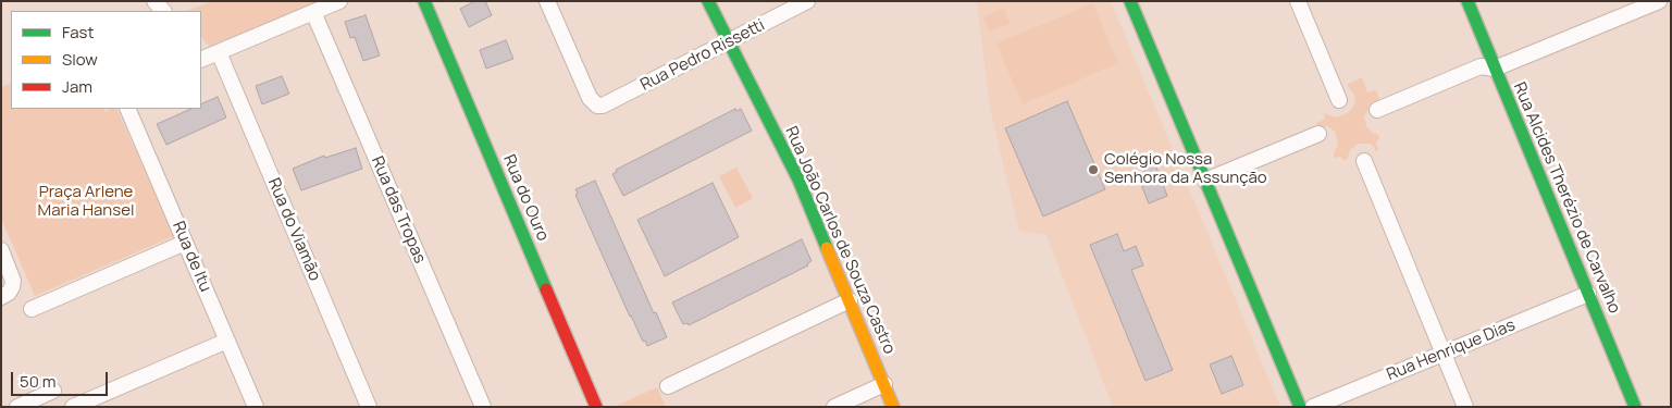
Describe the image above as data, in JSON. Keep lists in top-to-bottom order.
{
  "streets": {
    "street": [
      "Rua Pedro Rissetti",
      "Rua do Ouro",
      "Rua Alcides Therézio de Carvalho",
      "Rua das Tropas",
      "Rua do Viamão",
      "Rua João Carlos de Souza Castro",
      "Rua de Itu",
      "Rua Henrique Dias"
    ]
  },
  "crossings": [
    ["Rua Pedro Rissetti", "Rua João Carlos de Souza Castro"],
    ["Rua Alcides Therézio de Carvalho", "Rua Henrique Dias"]
  ],
  "parks": ["Praça Arlene Maria Hansel"],
  "places": ["Colégio Nossa Senhora da Assunção"],
  "legend": ["Fast", "Slow", "Jam"],
  "scale_bar": "50 m"
}
